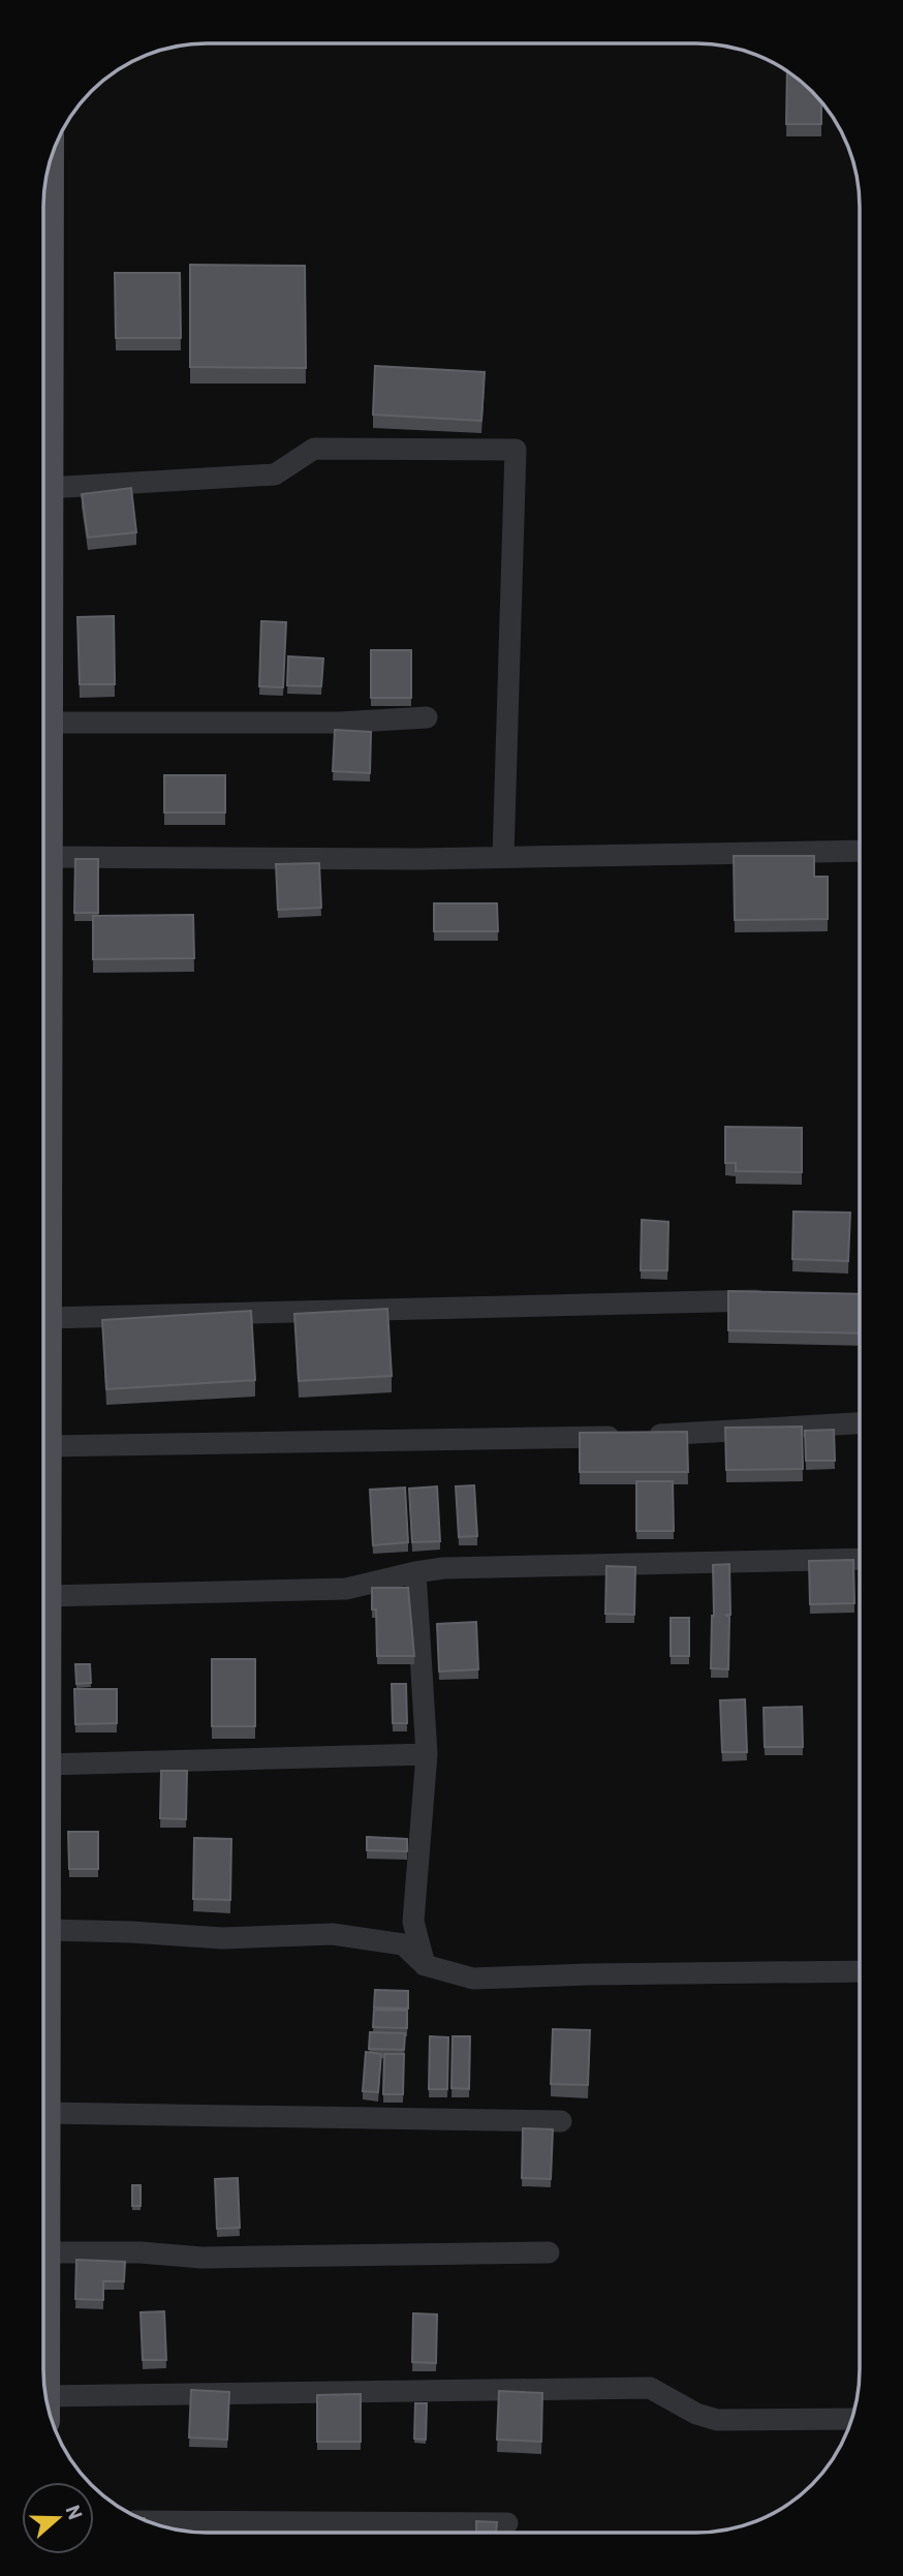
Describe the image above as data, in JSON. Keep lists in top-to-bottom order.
{
  "north": "right"
}
